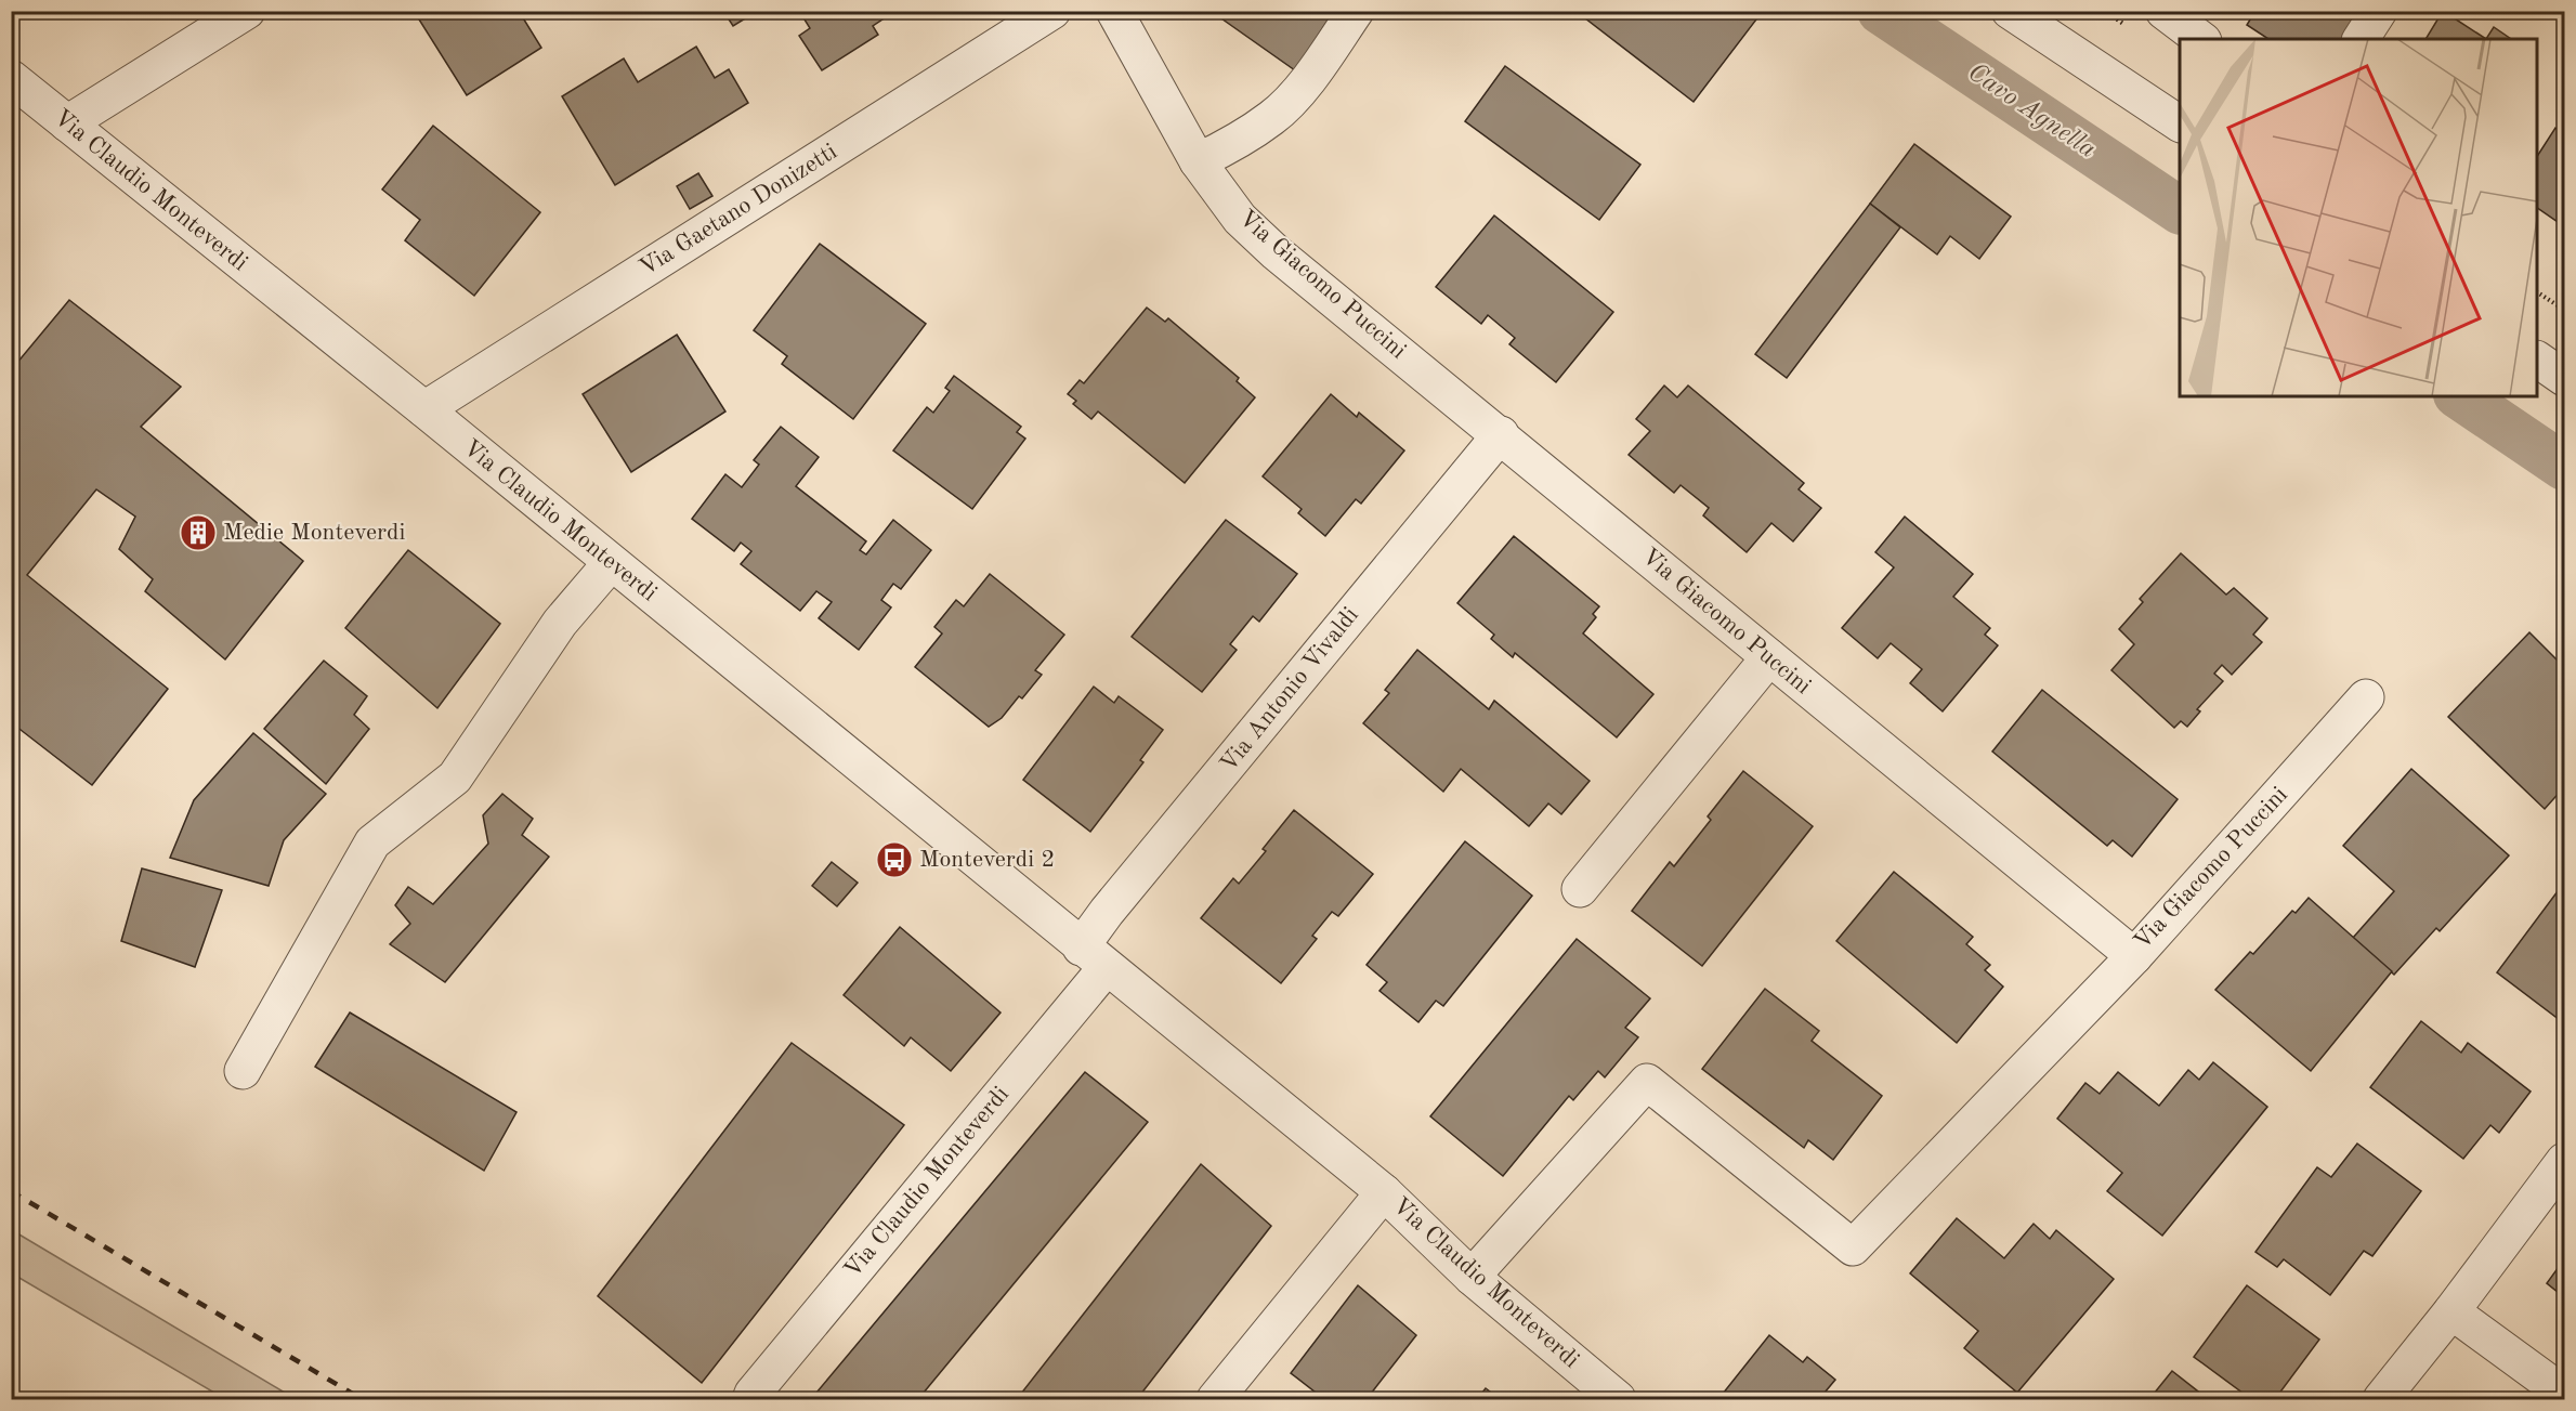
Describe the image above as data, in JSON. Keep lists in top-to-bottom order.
{
  "streets": {
    "street": [
      "Via Claudio Monteverdi",
      "Via Gaetano Donizetti",
      "Via Giacomo Puccini",
      "Via Antonio Vivaldi"
    ]
  },
  "crossings": [
    ["Via Claudio Monteverdi", "Via Gaetano Donizetti"],
    ["Via Claudio Monteverdi", "Via Antonio Vivaldi"],
    ["Via Giacomo Puccini", "Via Antonio Vivaldi"]
  ],
  "water": ["Cavo Agnella"],
  "places": {
    "building": ["Medie Monteverdi"],
    "bus stop": ["Monteverdi 2"]
  }
}
